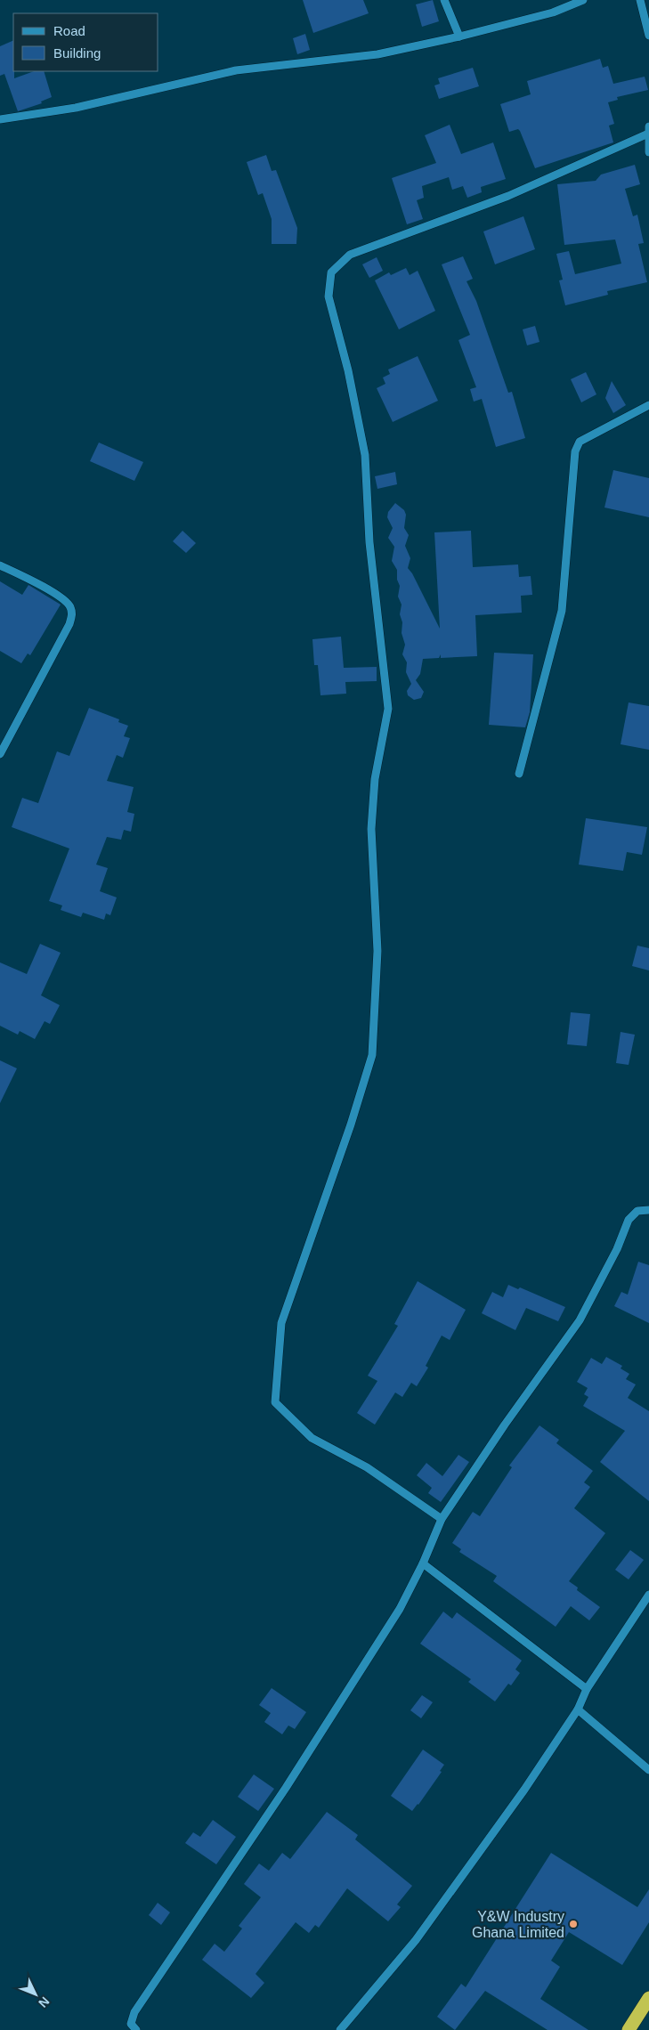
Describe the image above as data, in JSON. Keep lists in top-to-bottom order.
{
  "places": ["Y&W Industry Ghana Limited"],
  "legend": ["Road", "Building"],
  "north": "bottom right"
}
